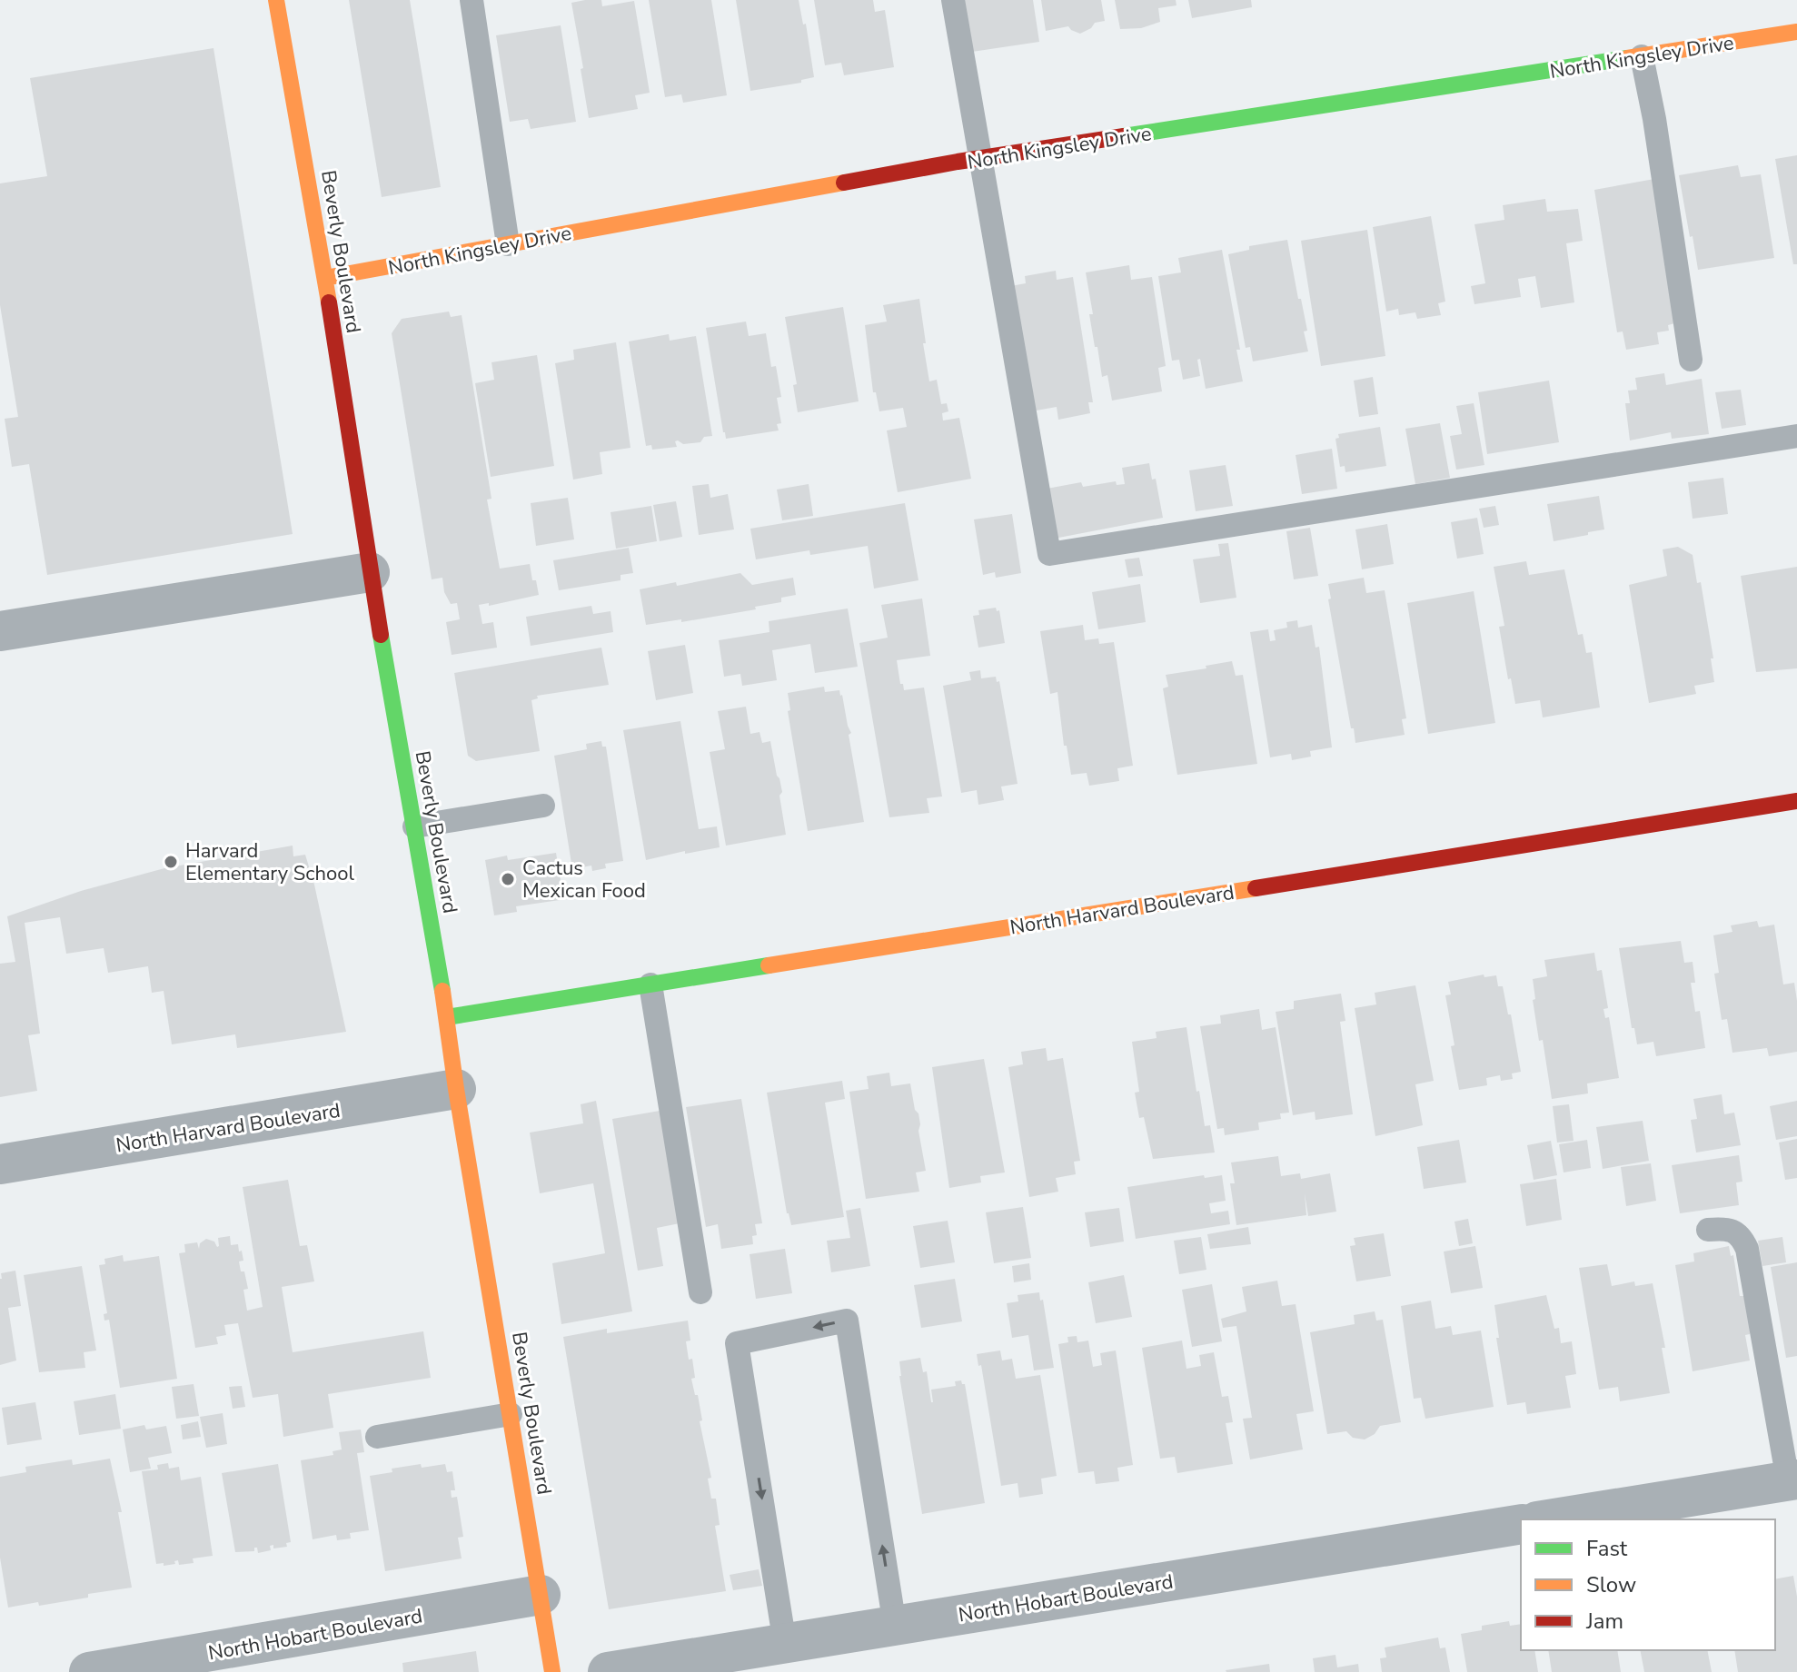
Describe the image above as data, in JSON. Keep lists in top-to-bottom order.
{
  "streets": {
    "street": [
      "North Kingsley Drive",
      "Beverly Boulevard",
      "North Harvard Boulevard",
      "North Hobart Boulevard"
    ]
  },
  "crossings": [
    ["North Kingsley Drive", "Beverly Boulevard"],
    ["Beverly Boulevard", "North Harvard Boulevard"],
    ["Beverly Boulevard", "North Hobart Boulevard"]
  ],
  "places": ["Harvard Elementary School", "Cactus Mexican Food"],
  "legend": ["Fast", "Slow", "Jam"]
}
